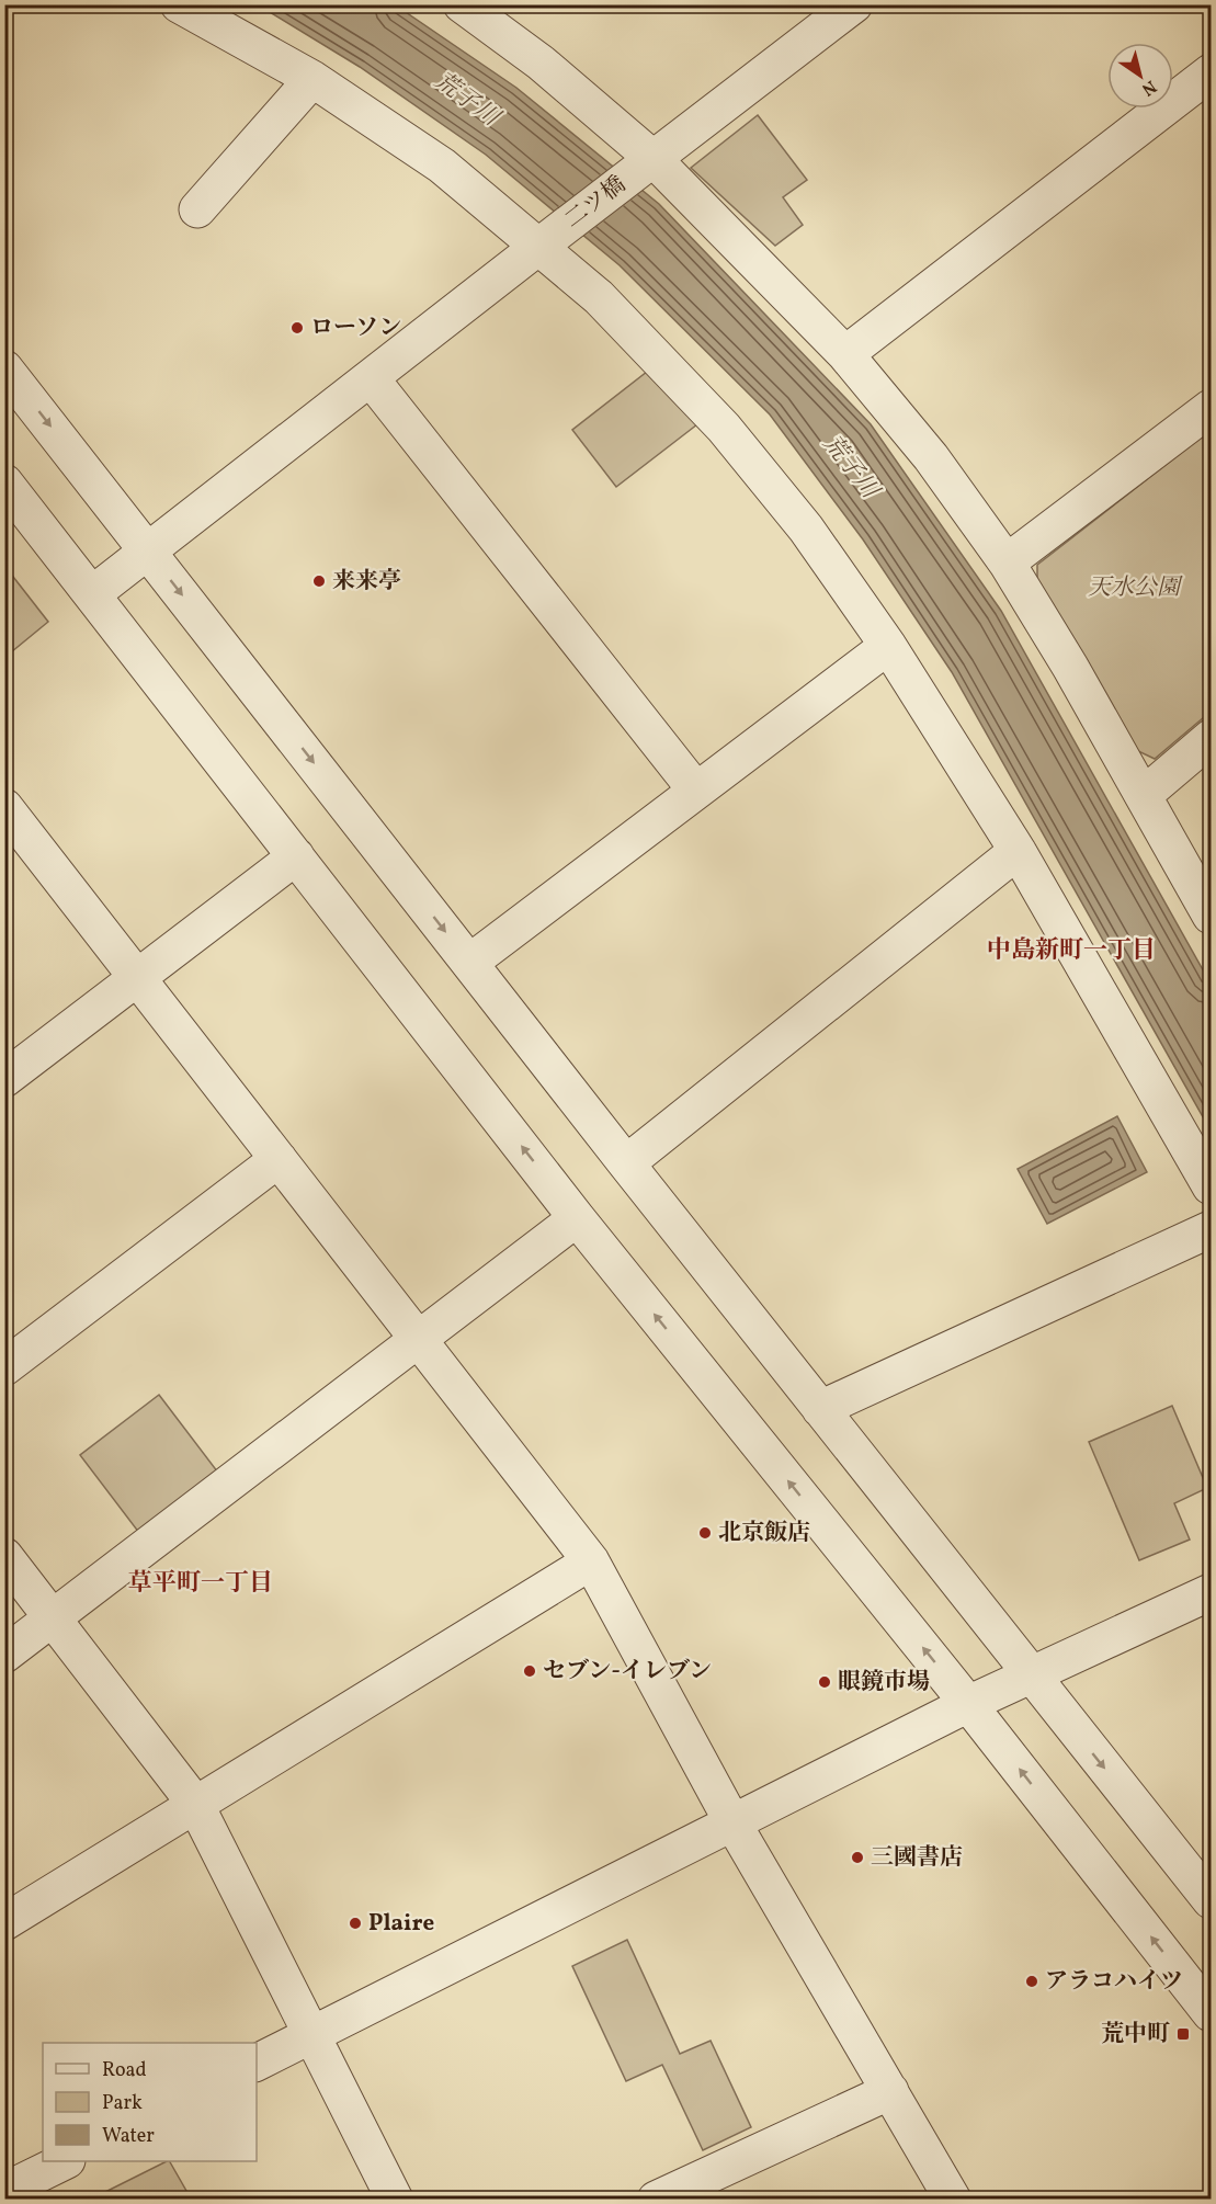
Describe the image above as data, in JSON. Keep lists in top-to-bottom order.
{
  "streets": {
    "street": ["二ツ橋"]
  },
  "districts": ["中島新町一丁目", "草平町一丁目"],
  "water": ["荒子川"],
  "parks": ["天水公園"],
  "places": {
    "other": [
      "ローソン",
      "来来亭",
      "北京飯店",
      "セブン-イレブン",
      "眼鏡市場",
      "三國書店",
      "Plaire",
      "アラコハイツ"
    ],
    "transit": ["荒中町"]
  },
  "legend": ["Road", "Park", "Water"],
  "north": "bottom right"
}
